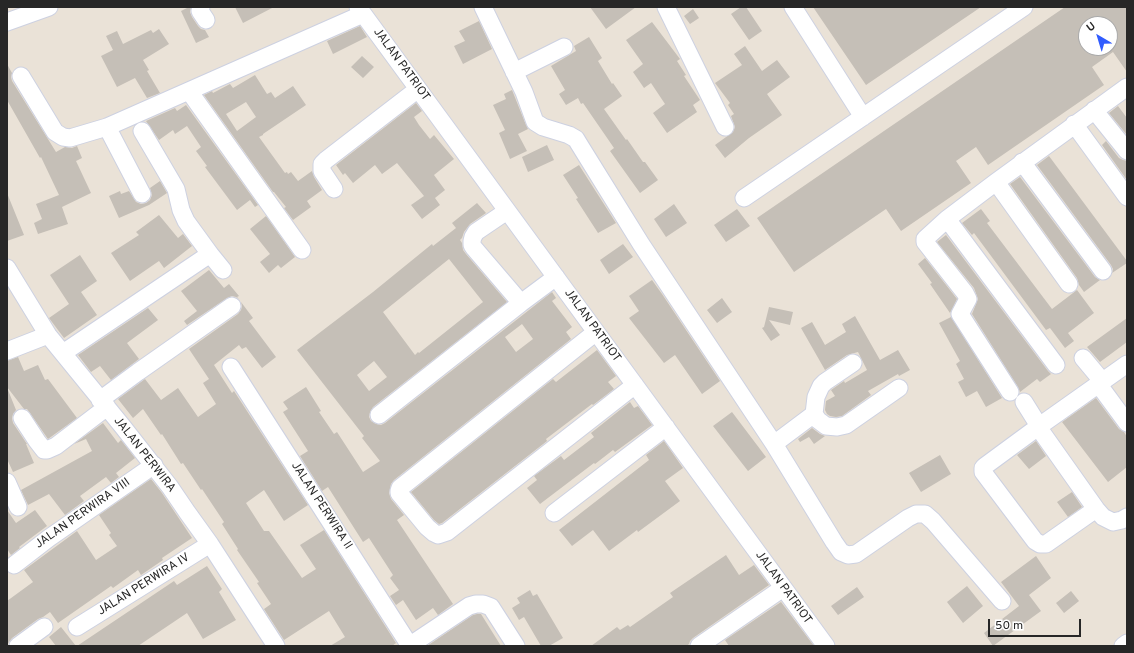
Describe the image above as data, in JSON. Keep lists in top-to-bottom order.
{
  "streets": {
    "street": [
      "JALAN PATRIOT",
      "JALAN PERWIRA",
      "JALAN PERWIRA II",
      "JALAN PERWIRA VIII",
      "JALAN PERWIRA IV"
    ]
  },
  "crossings": [
    ["JALAN PERWIRA", "JALAN PERWIRA VIII"],
    ["JALAN PERWIRA", "JALAN PERWIRA IV"]
  ],
  "scale_bar": "50 m",
  "north": "top left"
}
